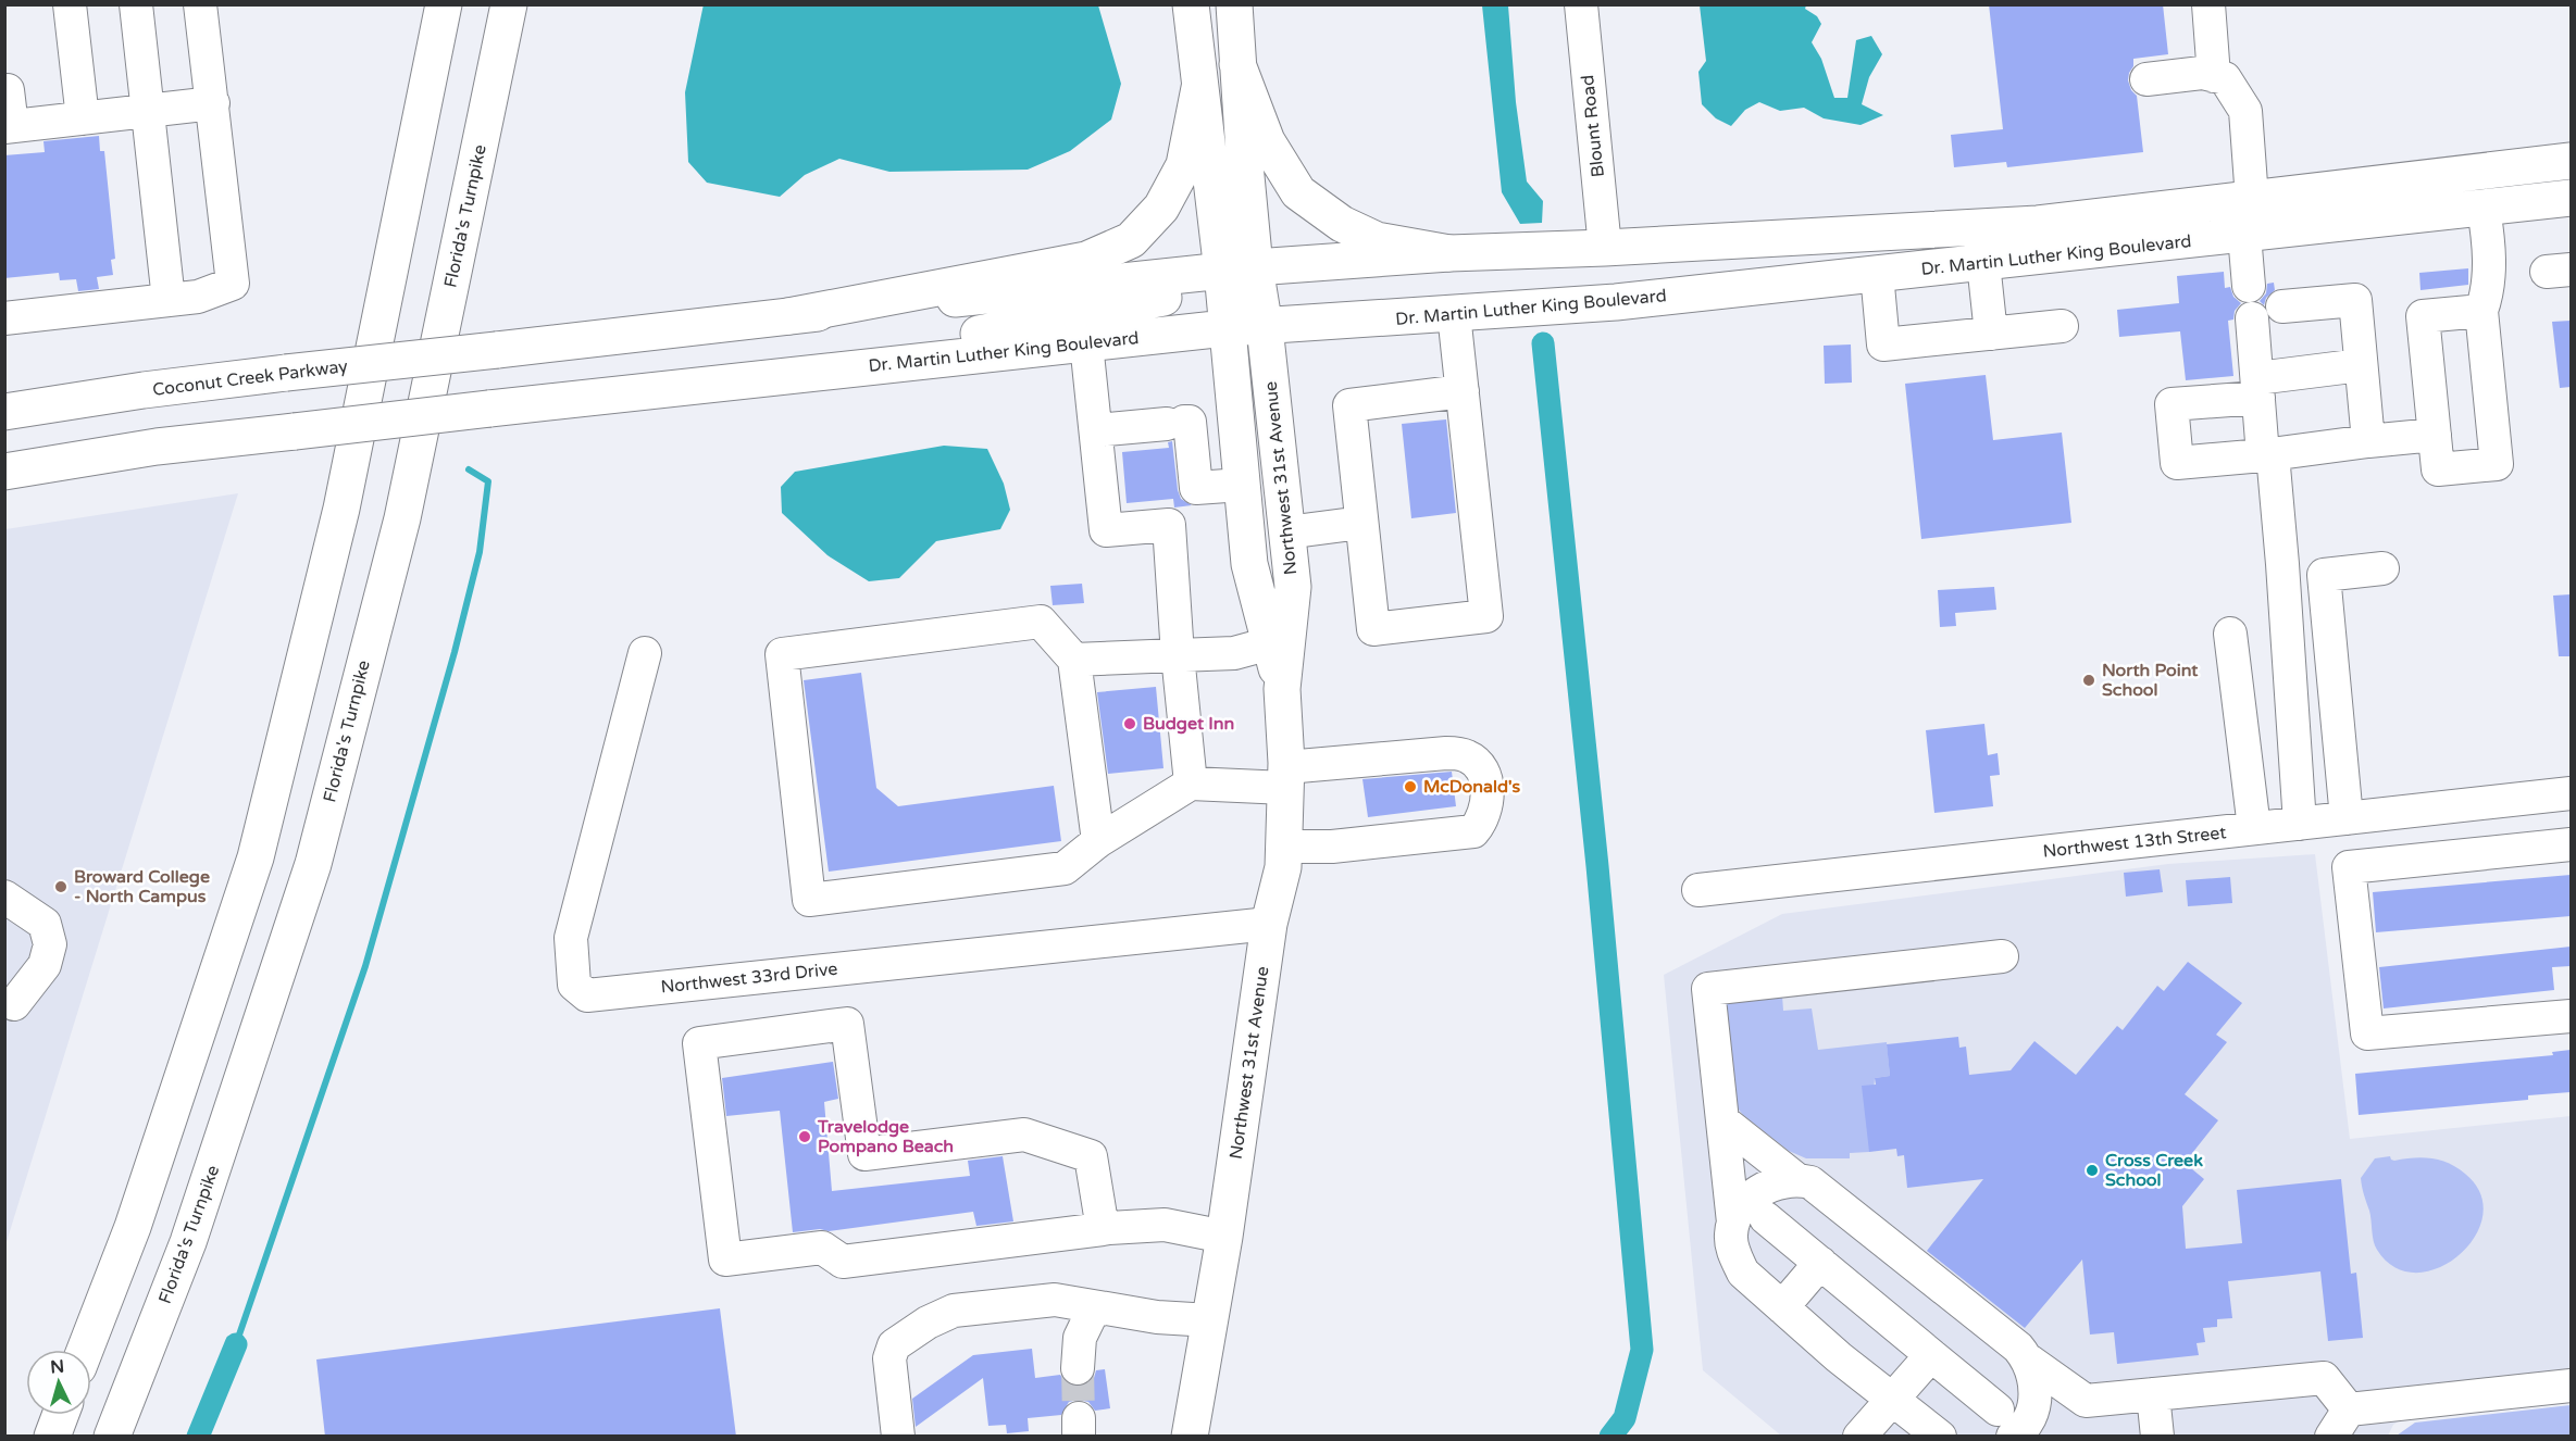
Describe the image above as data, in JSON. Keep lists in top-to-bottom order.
{
  "streets": {
    "main road": [
      "Florida's Turnpike",
      "Dr. Martin Luther King Boulevard",
      "Coconut Creek Parkway",
      "Northwest 31st Avenue"
    ],
    "street": ["Blount Road", "Northwest 13th Street", "Northwest 33rd Drive"]
  },
  "crossings": [
    ["Blount Road", "Dr. Martin Luther King Boulevard"],
    ["Dr. Martin Luther King Boulevard", "Coconut Creek Parkway"],
    ["Dr. Martin Luther King Boulevard", "Northwest 31st Avenue"],
    ["Northwest 31st Avenue", "Northwest 33rd Drive"]
  ],
  "places": [
    "North Point School",
    "Budget Inn",
    "McDonald's",
    "Broward College - North Campus",
    "Travelodge Pompano Beach",
    "Cross Creek School"
  ],
  "north": "top"
}
